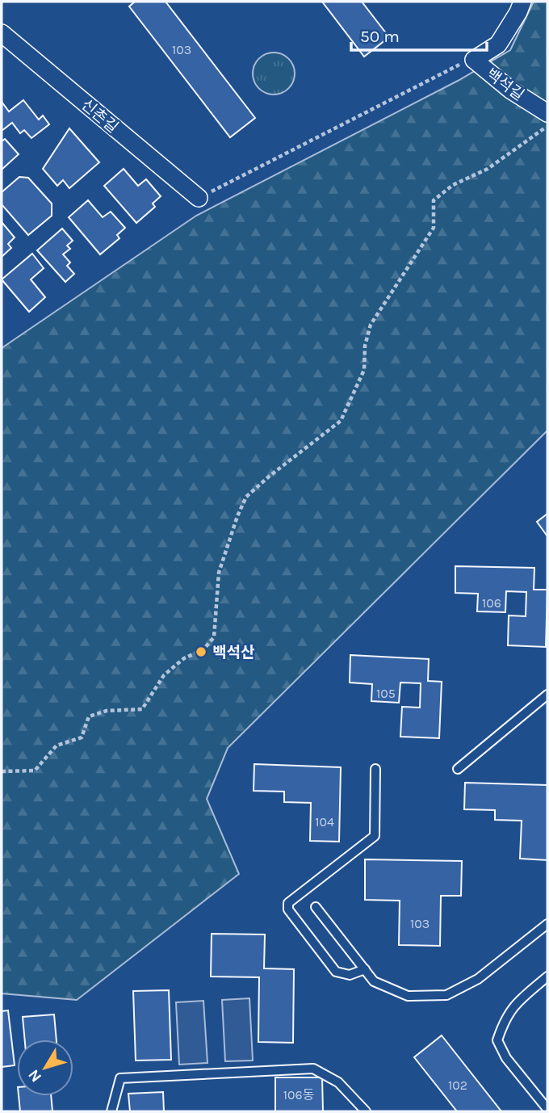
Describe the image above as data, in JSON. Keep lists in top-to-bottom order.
{
  "streets": {
    "street": ["백석길", "신촌길"]
  },
  "places": ["백석산"],
  "house_numbers": [
    "103",
    "106",
    "105",
    "104",
    "103",
    "102",
    "106동"
  ],
  "scale_bar": "50 m",
  "north": "bottom left"
}
